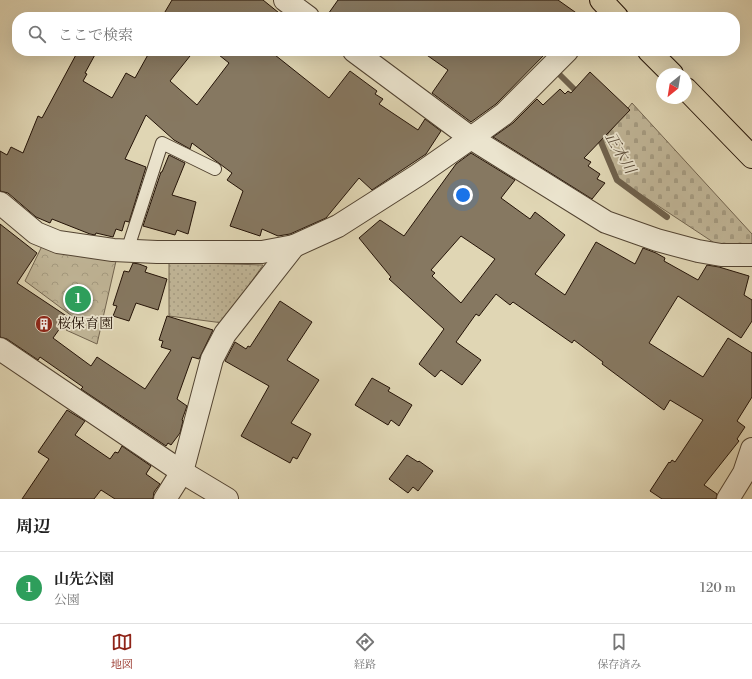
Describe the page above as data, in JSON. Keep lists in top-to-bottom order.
{
  "water": ["正木川"],
  "places": {
    "building": ["桜保育園"]
  },
  "north": "bottom left",
  "page": {
    "search": "ここで検索",
    "pins": "1",
    "heading": "周辺",
    "list": [
      {
        "mark": "1",
        "name": "山先公園",
        "note": "公園",
        "value": "120 m"
      }
    ],
    "nav": ["地図", "経路", "保存済み"]
  }
}
